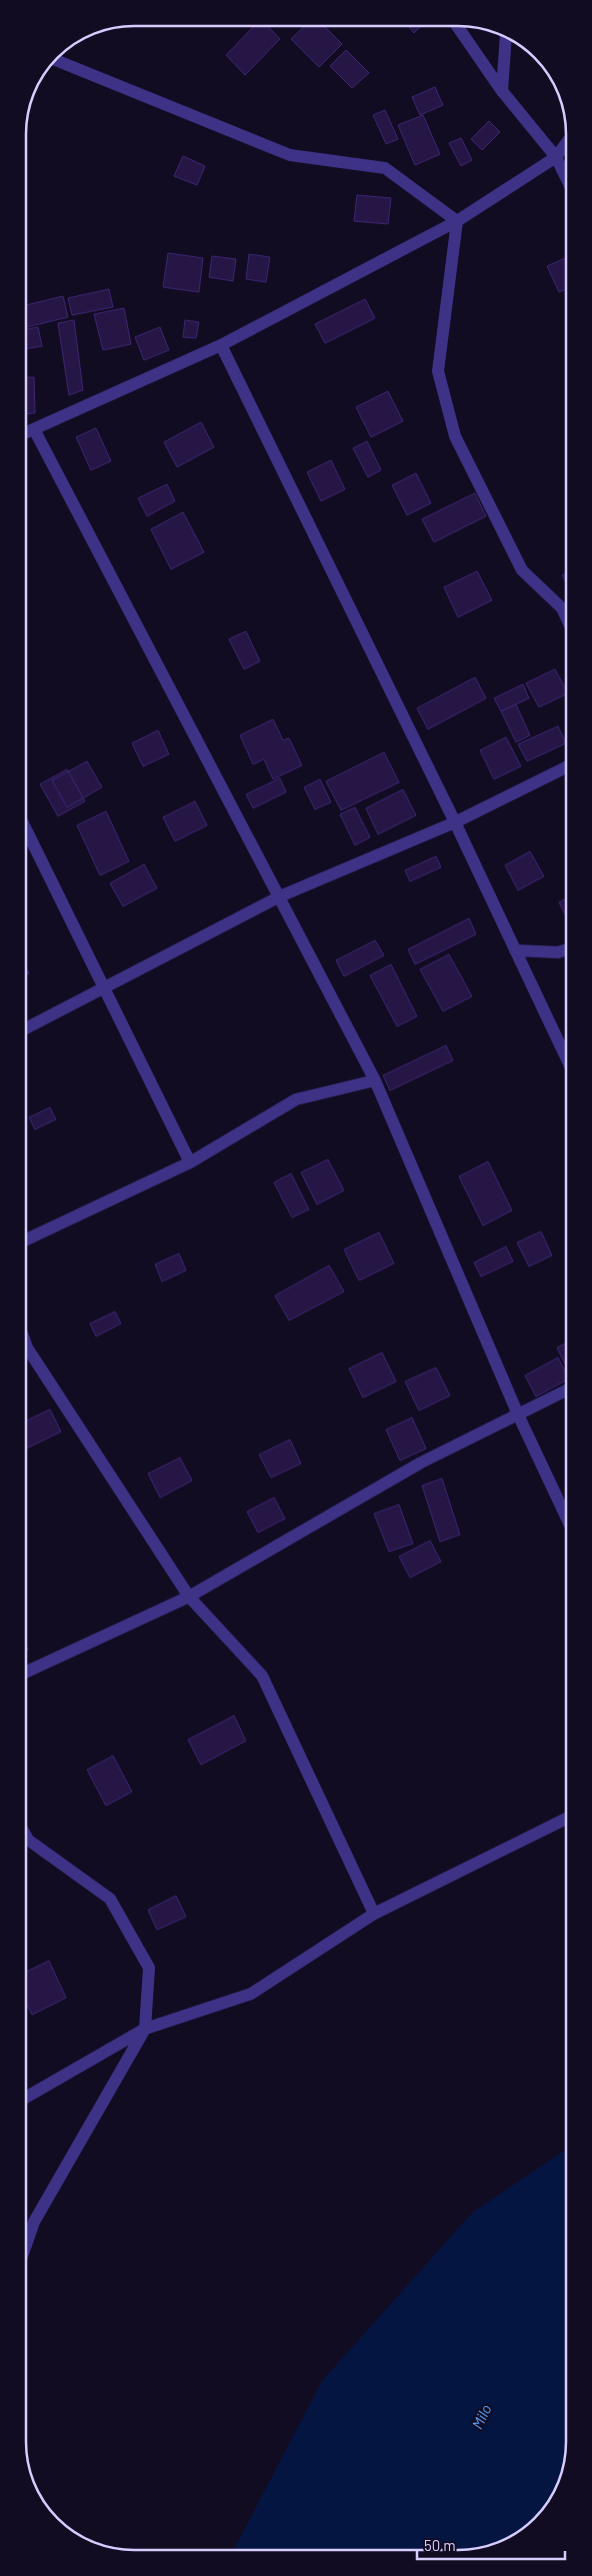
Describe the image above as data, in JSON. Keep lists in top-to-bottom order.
{
  "water": ["Milo"],
  "scale_bar": "50 m"
}
